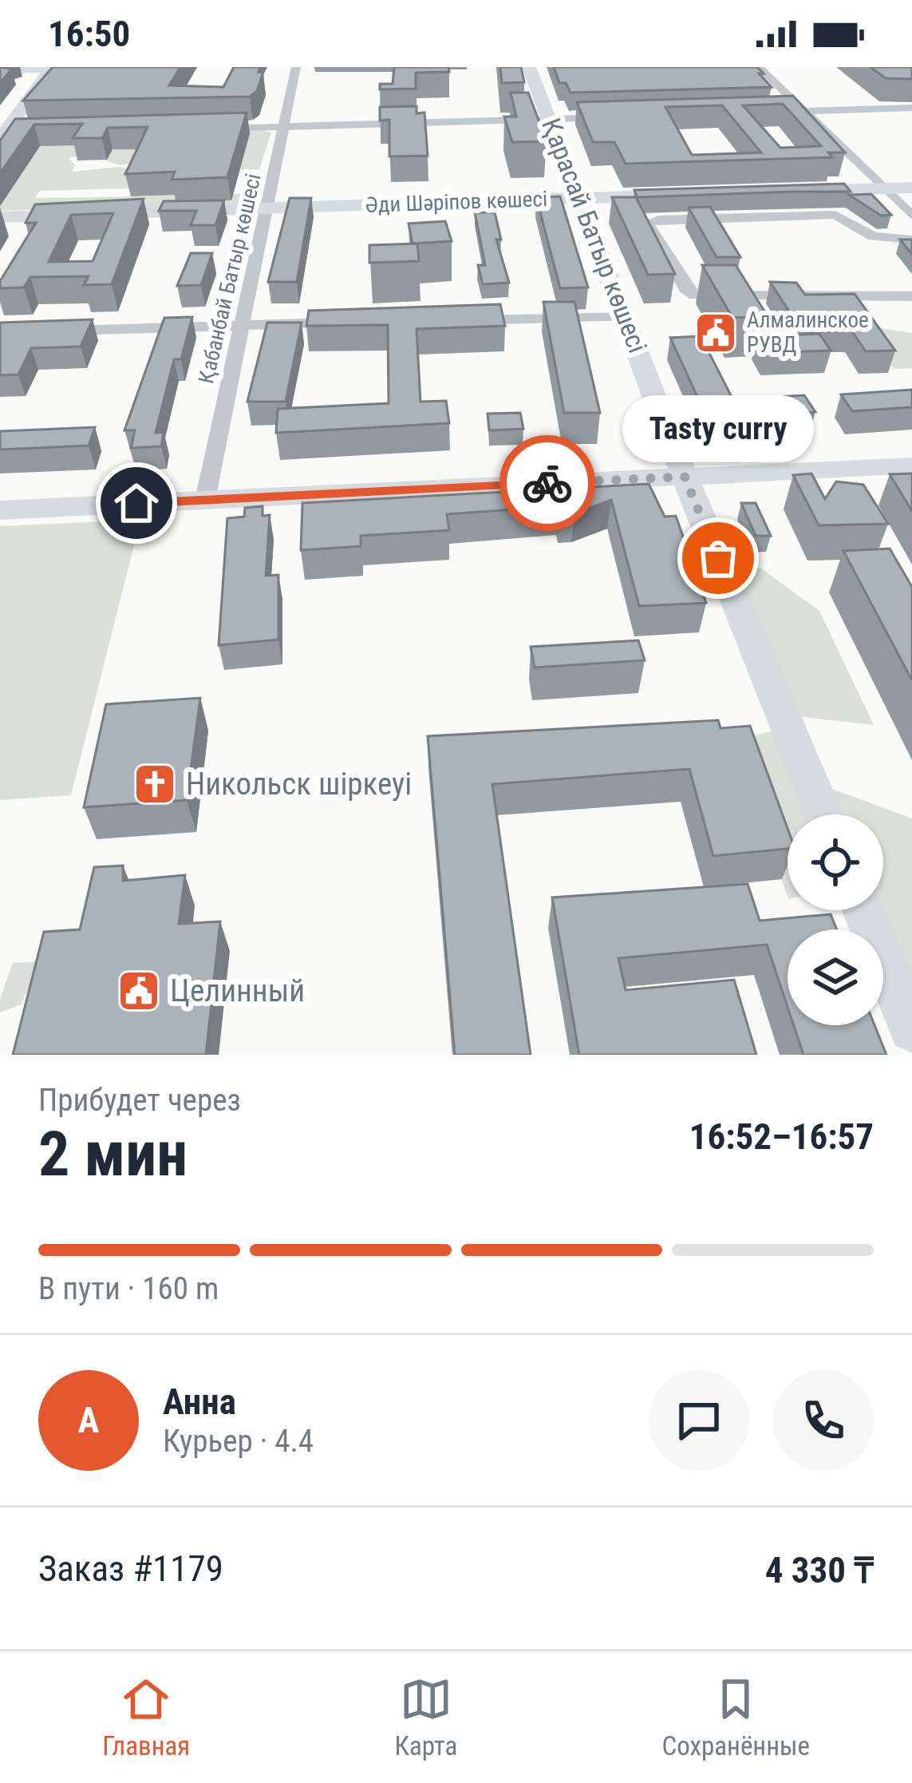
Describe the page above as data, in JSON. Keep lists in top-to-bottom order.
{
  "streets": {
    "street": ["Әди Шәріпов көшесі", "Қарасай Батыр көшесі", "Қабанбай Батыр көшесі"]
  },
  "crossings": [
    ["Әди Шәріпов көшесі", "Қарасай Батыр көшесі"],
    ["Әди Шәріпов көшесі", "Қабанбай Батыр көшесі"]
  ],
  "places": {
    "public building": ["Алмалинское РУВД", "Целинный"],
    "other": ["Tasty curry"],
    "church": ["Никольск шіркеуі"]
  },
  "page": {
    "status": "16:50",
    "bubble": "Tasty curry",
    "heading": ["2 мин", "Прибудет через", "16:52–16:57"],
    "panel": [
      "Анна",
      "Курьер · 4.4",
      "Заказ #1179",
      "4 330 ₸"
    ],
    "bar": "В пути · 160 m",
    "round": "А",
    "tabs": ["Главная", "Карта", "Сохранённые"]
  }
}
